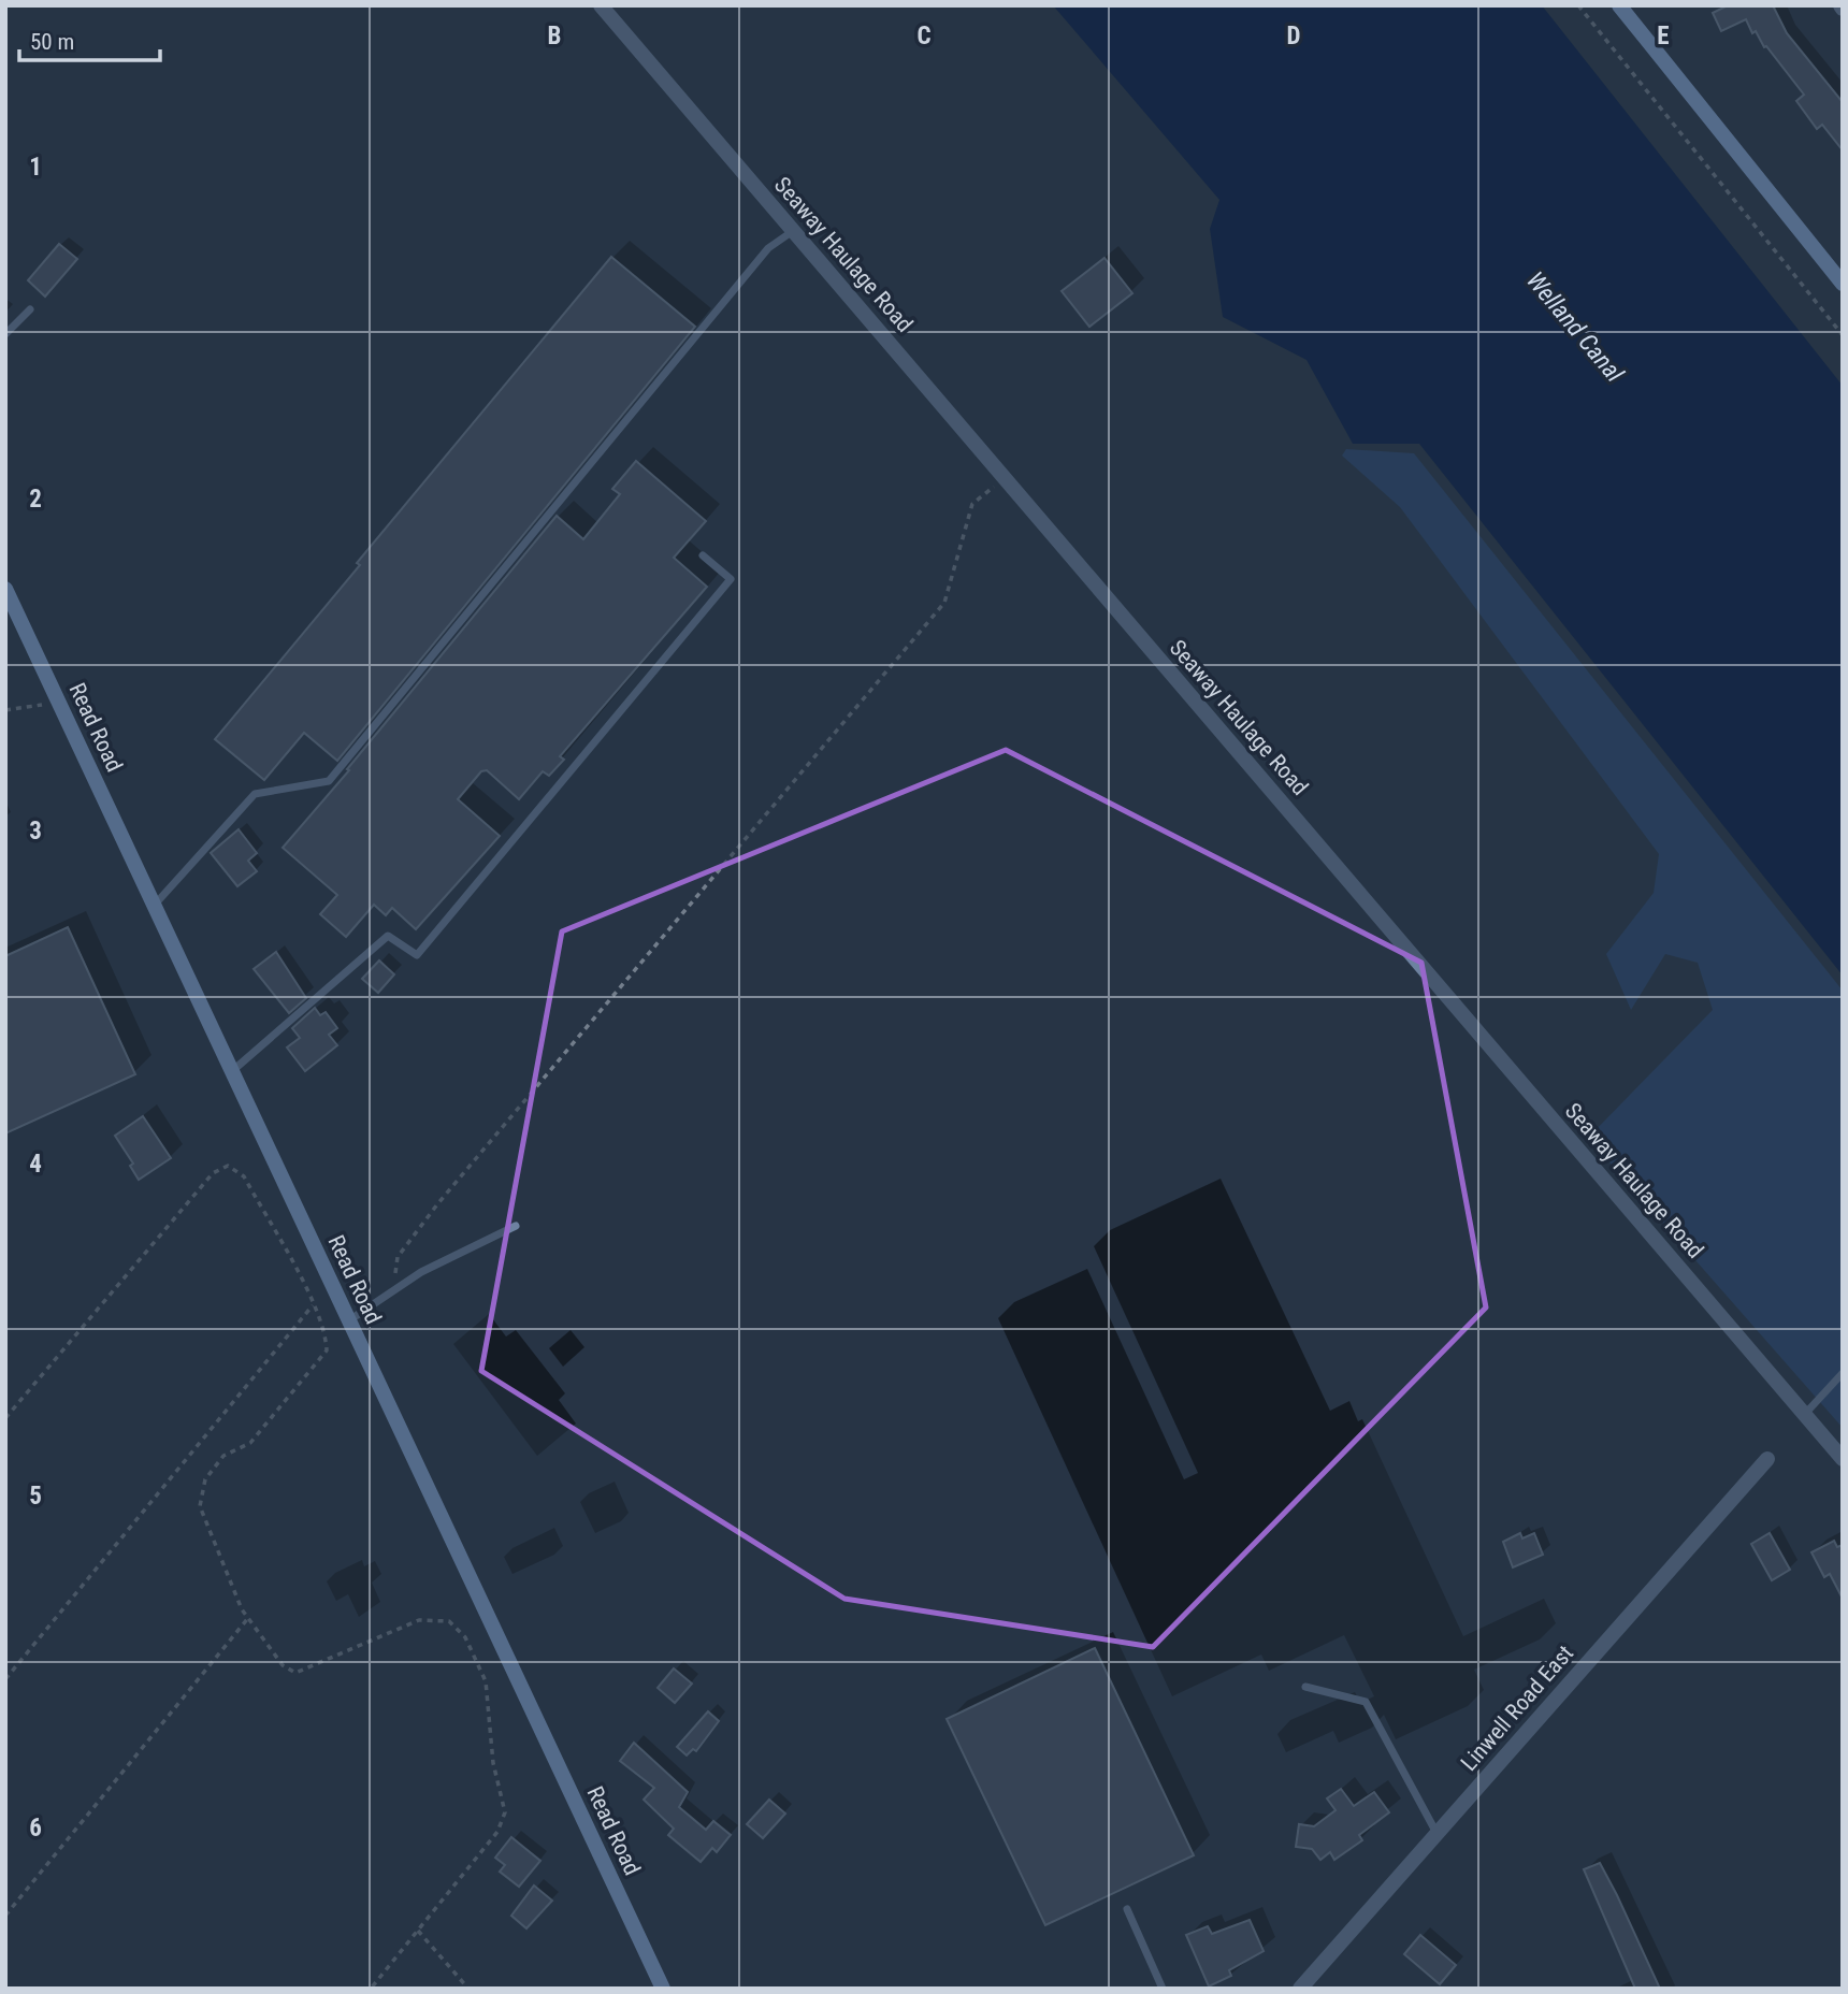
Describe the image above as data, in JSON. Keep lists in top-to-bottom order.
{
  "streets": {
    "street": ["Seaway Haulage Road", "Read Road", "Linwell Road East"]
  },
  "water": ["Welland Canal"],
  "scale_bar": "50 m",
  "grid": {
    "columns": [
      "B",
      "C",
      "D",
      "E"
    ],
    "rows": [
      "1",
      "2",
      "3",
      "4",
      "5",
      "6"
    ]
  }
}
